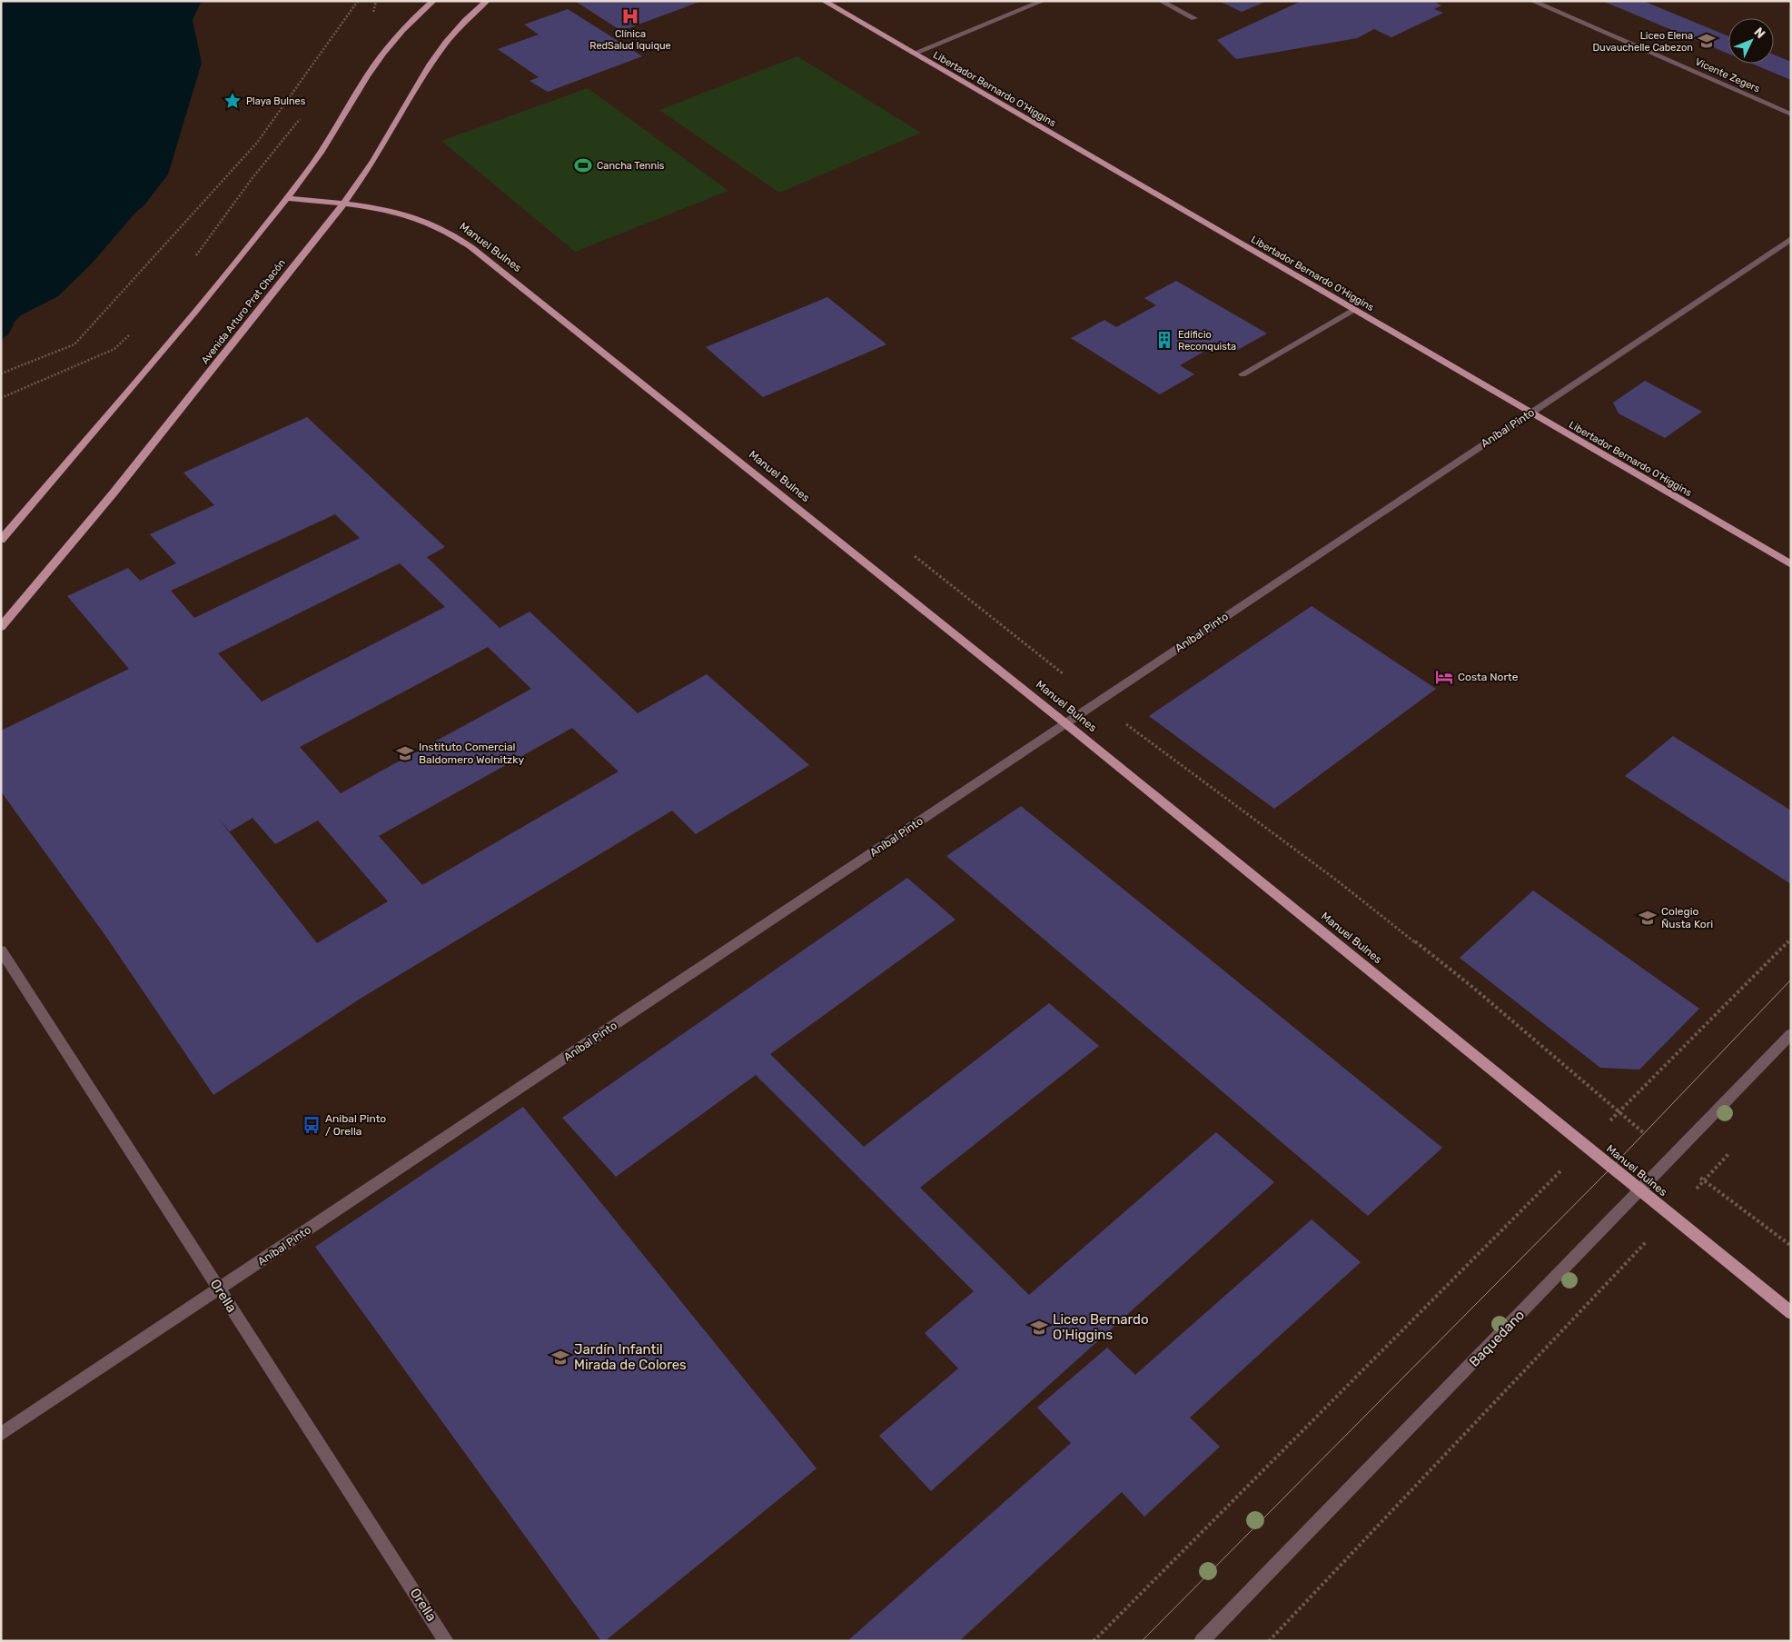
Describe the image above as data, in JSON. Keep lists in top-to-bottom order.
{
  "streets": {
    "main road": ["Libertador Bernardo O'Higgins", "Manuel Bulnes", "Avenida Arturo Prat Chacón"],
    "street": [
      "Vicente Zegers",
      "Aníbal Pinto",
      "Orella",
      "Baquedano"
    ]
  },
  "crossings": [
    ["Libertador Bernardo O'Higgins", "Aníbal Pinto"],
    ["Manuel Bulnes", "Avenida Arturo Prat Chacón"],
    ["Manuel Bulnes", "Aníbal Pinto"],
    ["Manuel Bulnes", "Baquedano"],
    ["Aníbal Pinto", "Orella"]
  ],
  "places": {
    "hospital": ["Clínica RedSalud Iquique"],
    "school or university": [
      "Liceo Elena Duvauchelle Cabezon",
      "Instituto Comercial Baldomero Wolnitzky",
      "Colegio Ñusta Kori",
      "Liceo Bernardo O'Higgins",
      "Jardín Infantil Mirada de Colores"
    ],
    "place": ["Playa Bulnes"],
    "sports": ["Cancha Tennis"],
    "building": ["Edificio Reconquista"],
    "hotel": ["Costa Norte"],
    "bus stop": ["Anibal Pinto / Orella"]
  },
  "north": "top right"
}
